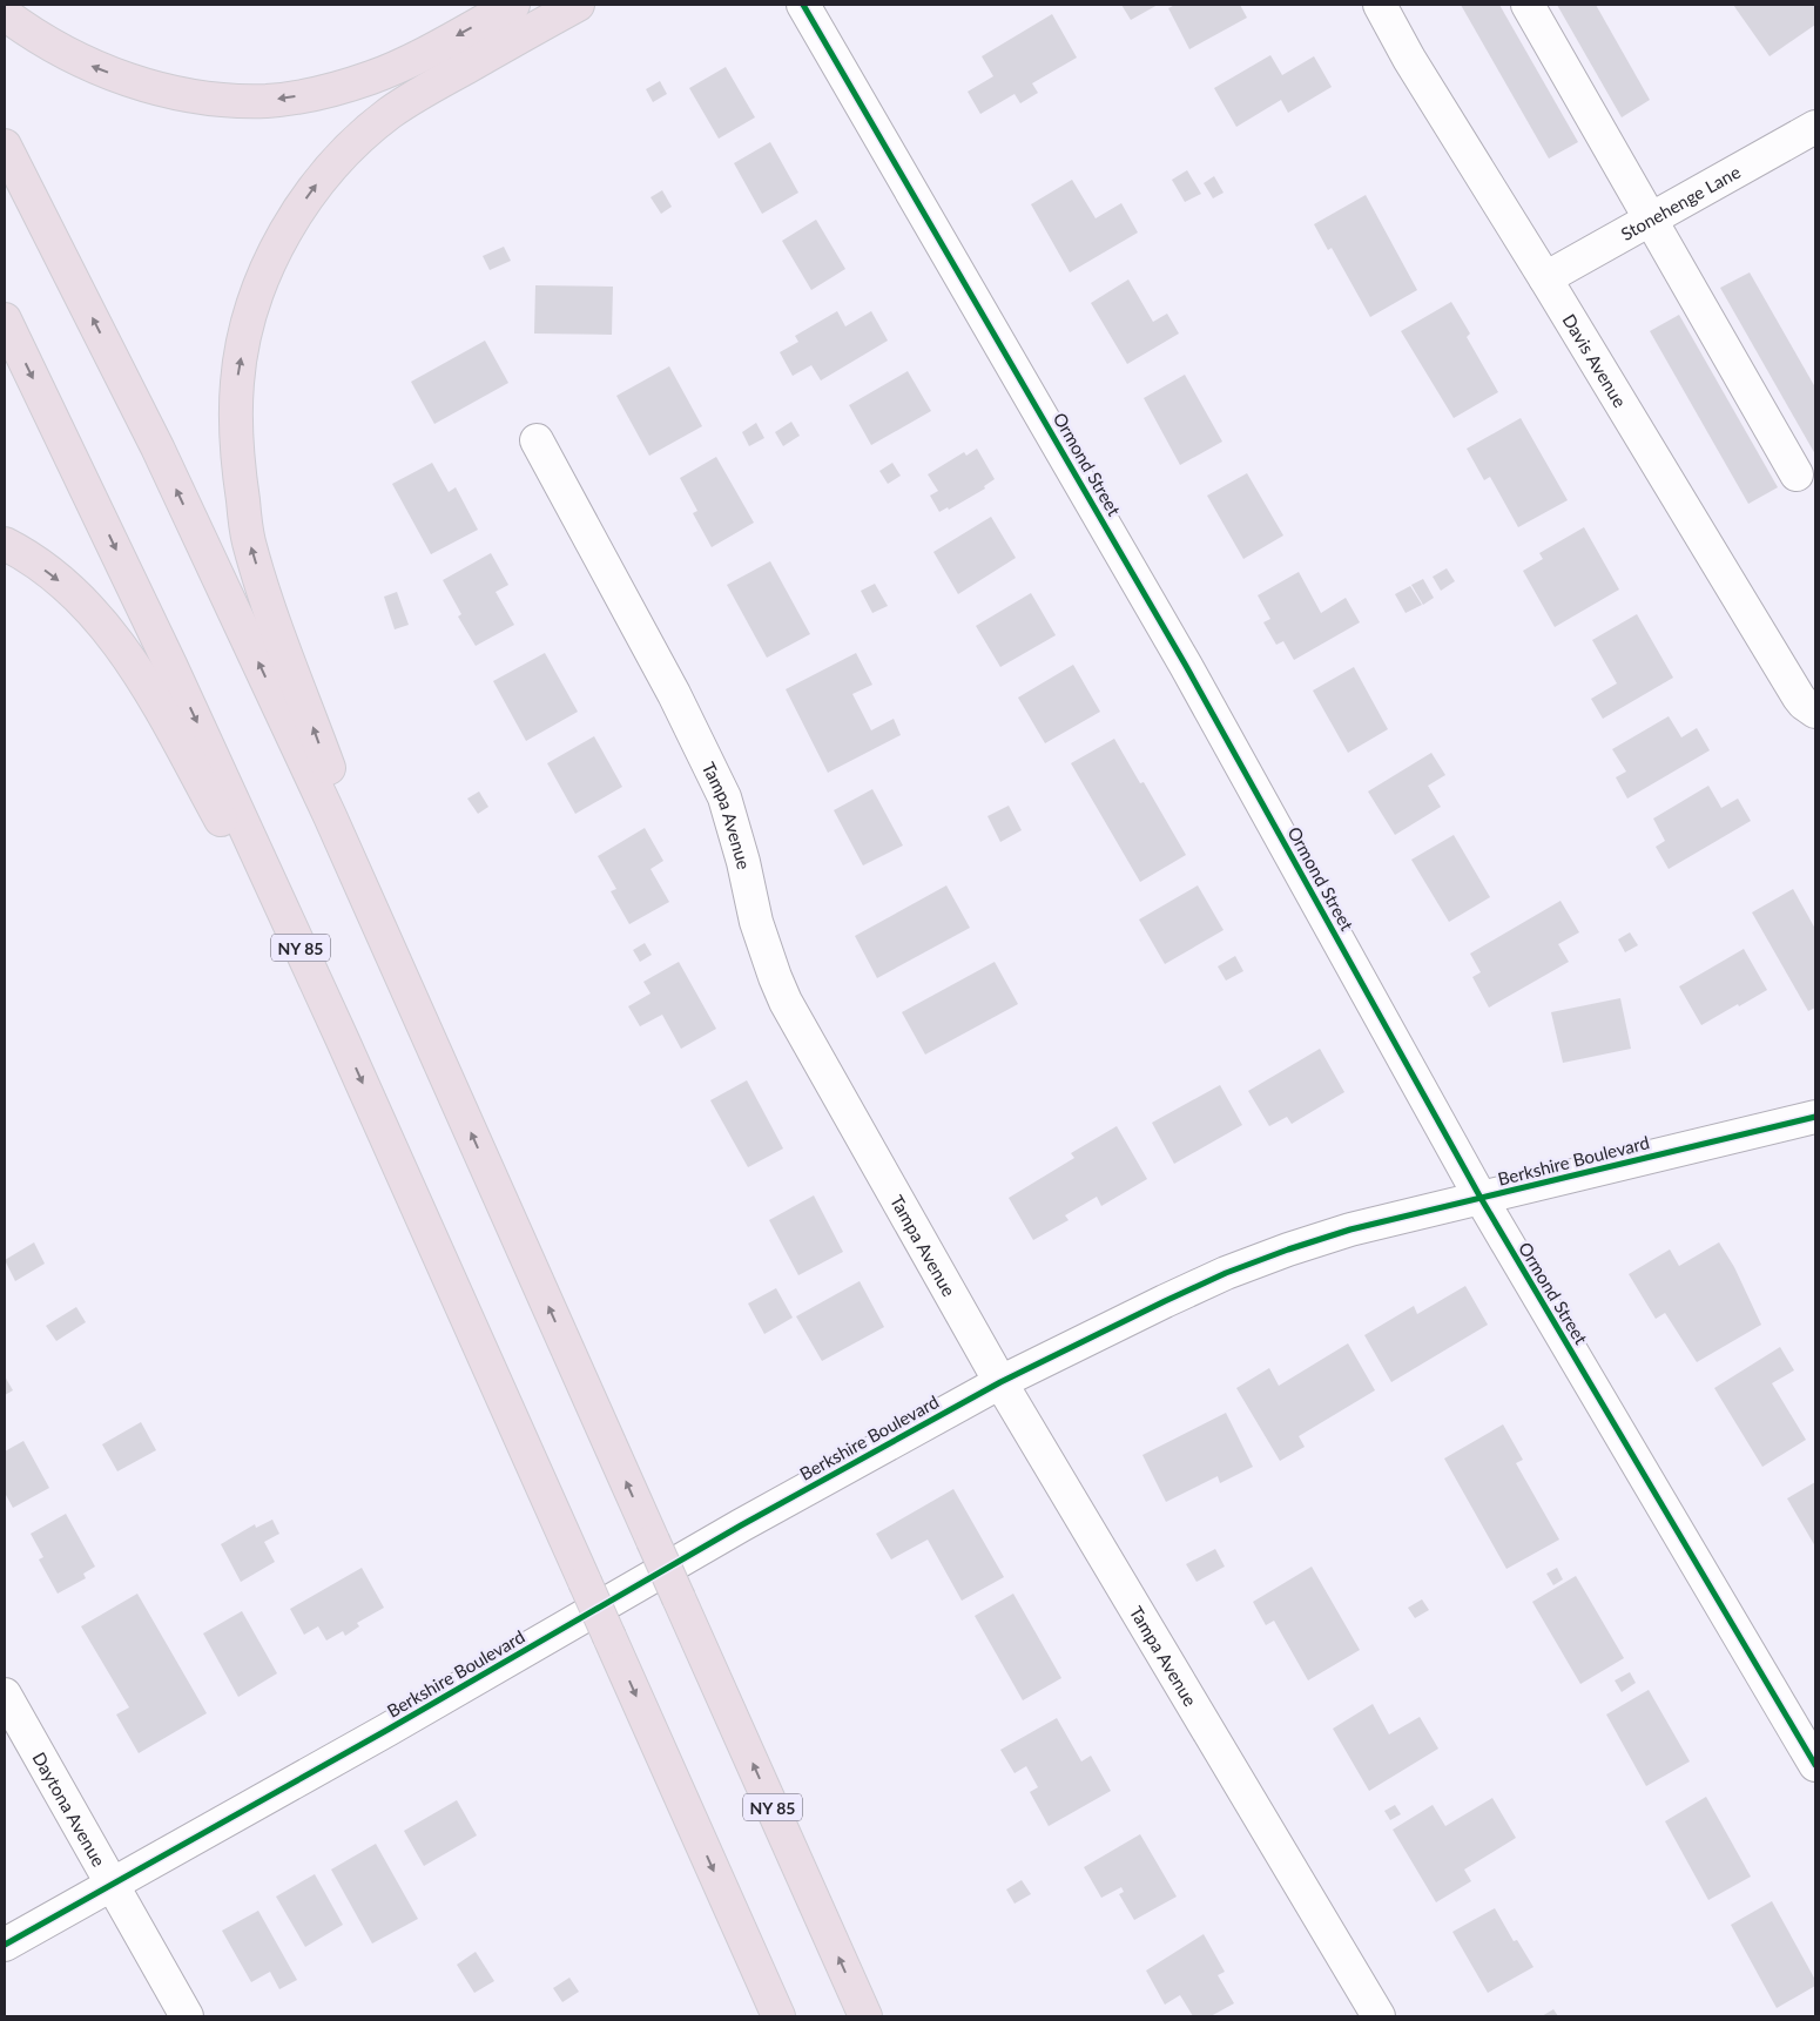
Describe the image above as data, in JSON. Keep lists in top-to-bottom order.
{
  "streets": {
    "highway": ["NY 85"],
    "street": [
      "Stonehenge Lane",
      "Davis Avenue",
      "Ormond Street",
      "Tampa Avenue",
      "Berkshire Boulevard",
      "Daytona Avenue"
    ]
  },
  "crossings": [
    ["Stonehenge Lane", "Davis Avenue"],
    ["Ormond Street", "Berkshire Boulevard"],
    ["Tampa Avenue", "Berkshire Boulevard"],
    ["Berkshire Boulevard", "Daytona Avenue"]
  ]
}
